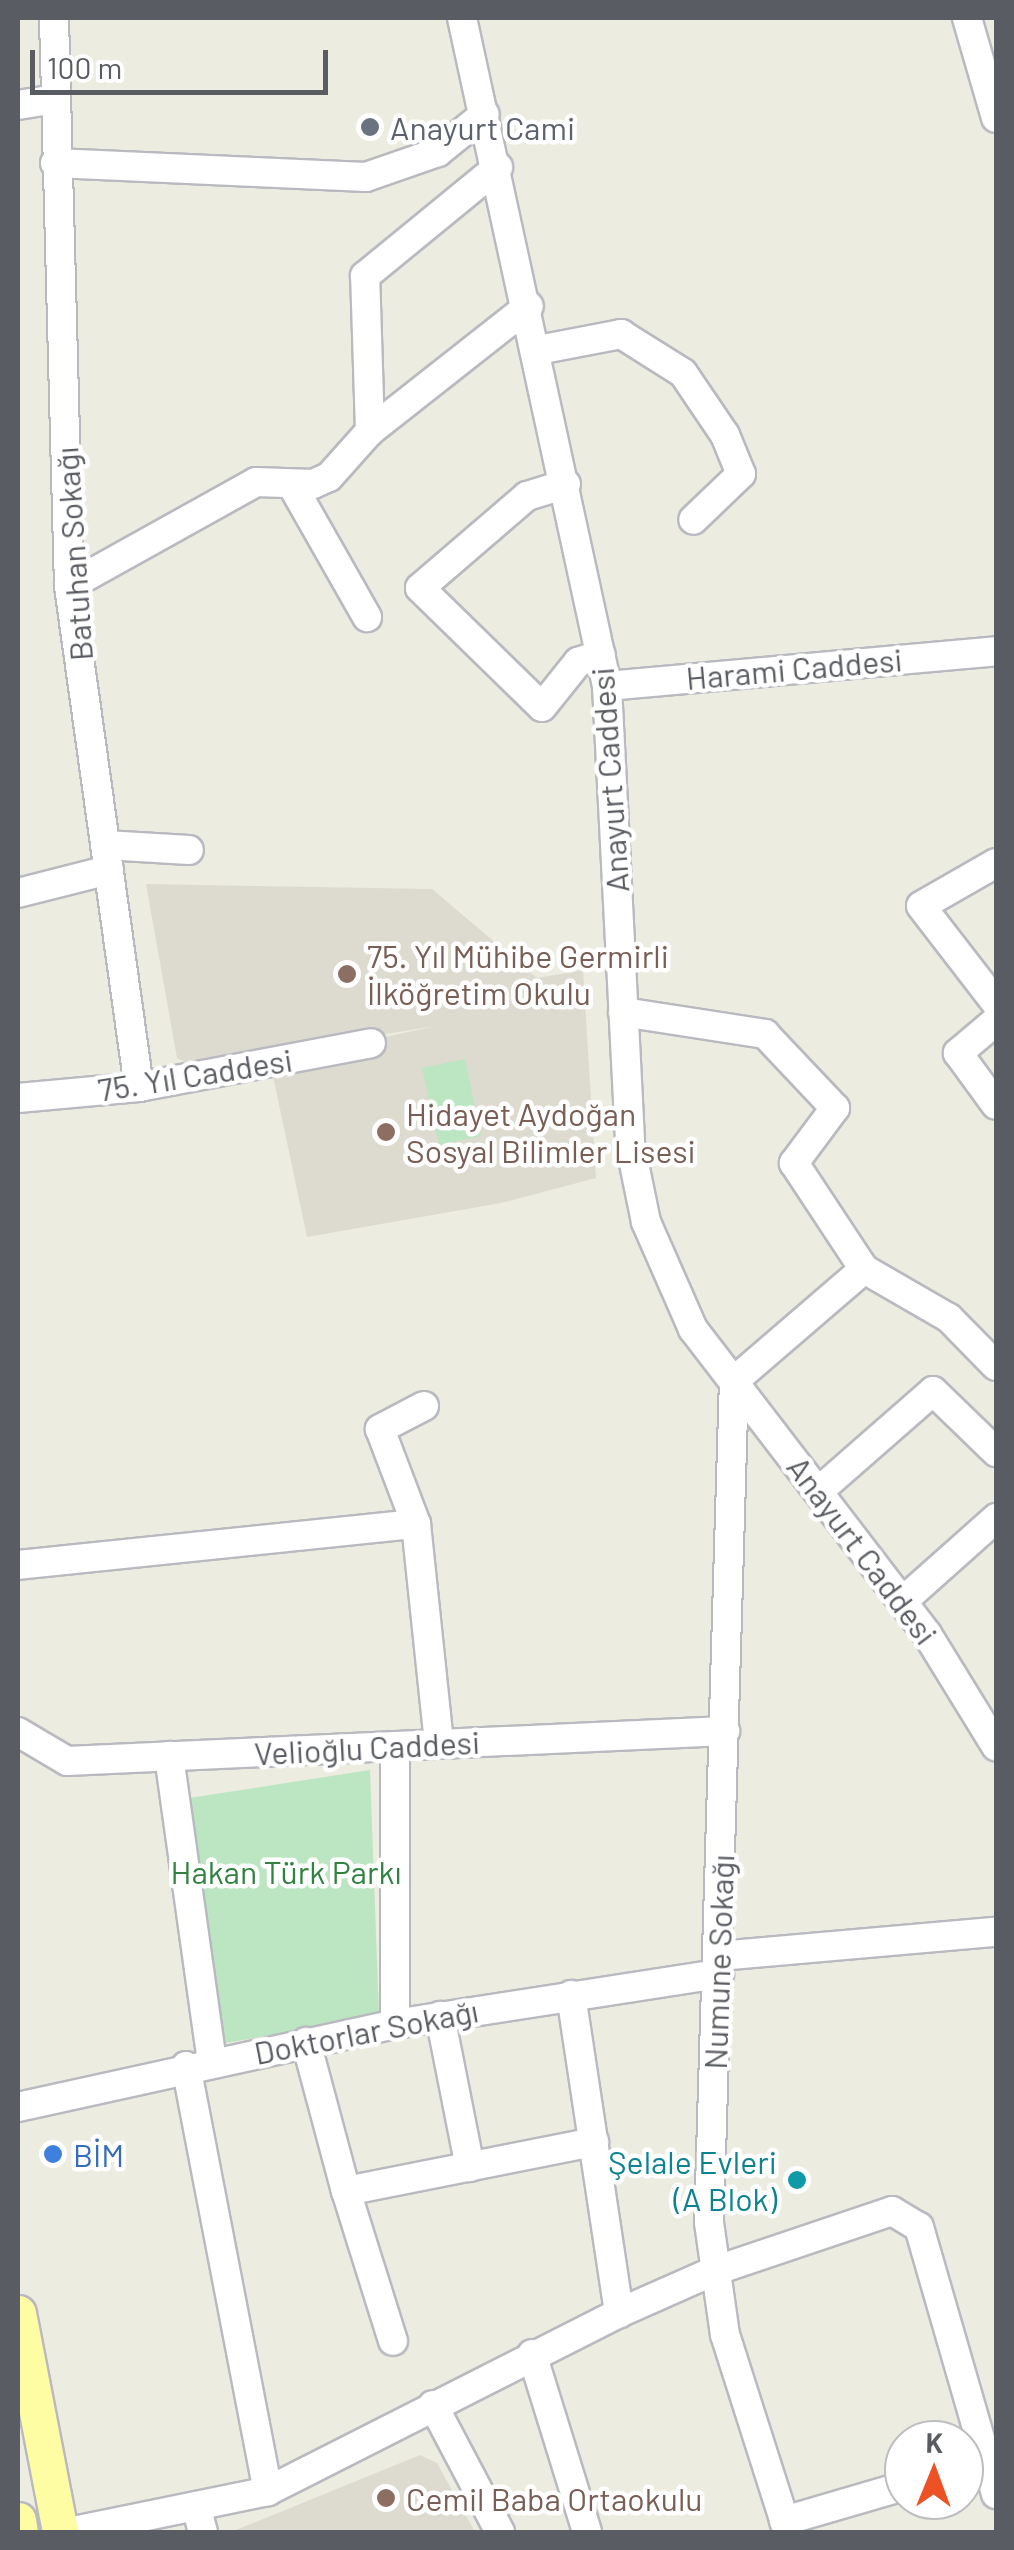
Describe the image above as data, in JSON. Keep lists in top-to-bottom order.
{
  "streets": {
    "street": [
      "Batuhan Sokağı",
      "Harami Caddesi",
      "Anayurt Caddesi",
      "75. Yıl Caddesi",
      "Velioğlu Caddesi",
      "Numune Sokağı",
      "Doktorlar Sokağı"
    ]
  },
  "crossings": [
    ["Batuhan Sokağı", "75. Yıl Caddesi"],
    ["Harami Caddesi", "Anayurt Caddesi"],
    ["Anayurt Caddesi", "Numune Sokağı"],
    ["Velioğlu Caddesi", "Numune Sokağı"],
    ["Numune Sokağı", "Doktorlar Sokağı"]
  ],
  "parks": ["Hakan Türk Parkı"],
  "places": [
    "Anayurt Cami",
    "75. Yıl Mühibe Germirli İlköğretim Okulu",
    "Hidayet Aydoğan Sosyal Bilimler Lisesi",
    "BİM",
    "Şelale Evleri (A Blok)",
    "Cemil Baba Ortaokulu"
  ],
  "scale_bar": "100 m",
  "north": "top"
}
